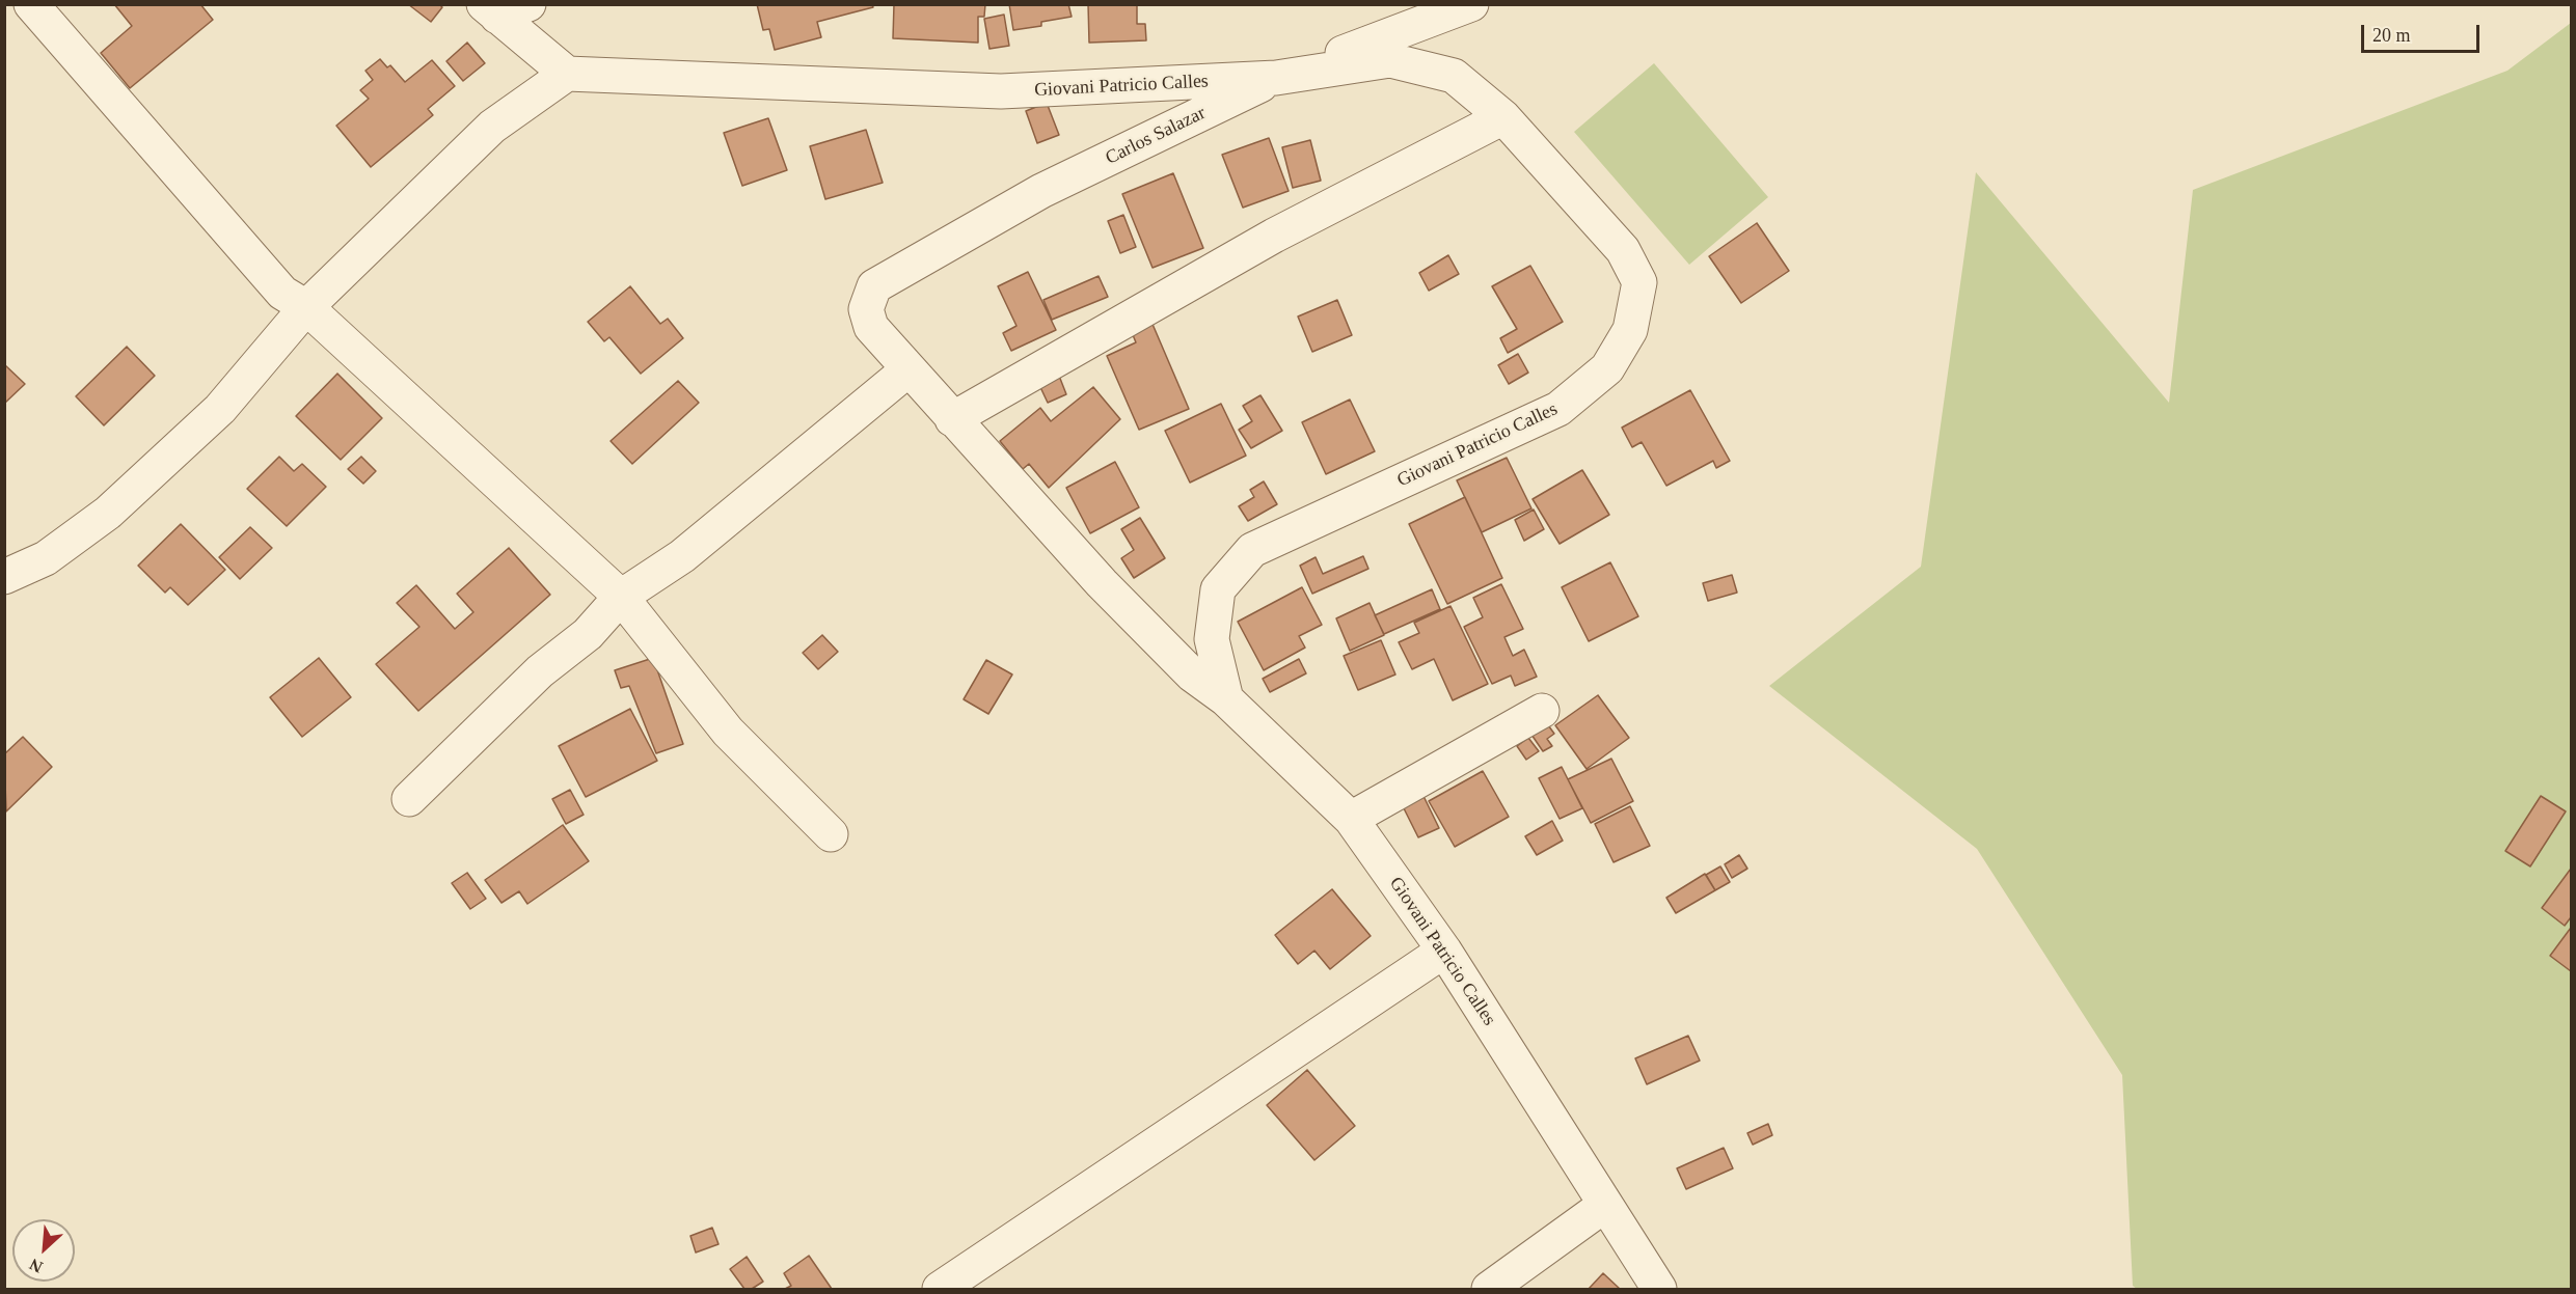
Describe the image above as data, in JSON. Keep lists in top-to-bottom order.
{
  "streets": {
    "street": ["Giovani Patricio Calles", "Carlos Salazar"]
  },
  "crossings": [
    ["Giovani Patricio Calles", "Carlos Salazar"]
  ],
  "scale_bar": "20 m",
  "north": "bottom left"
}
